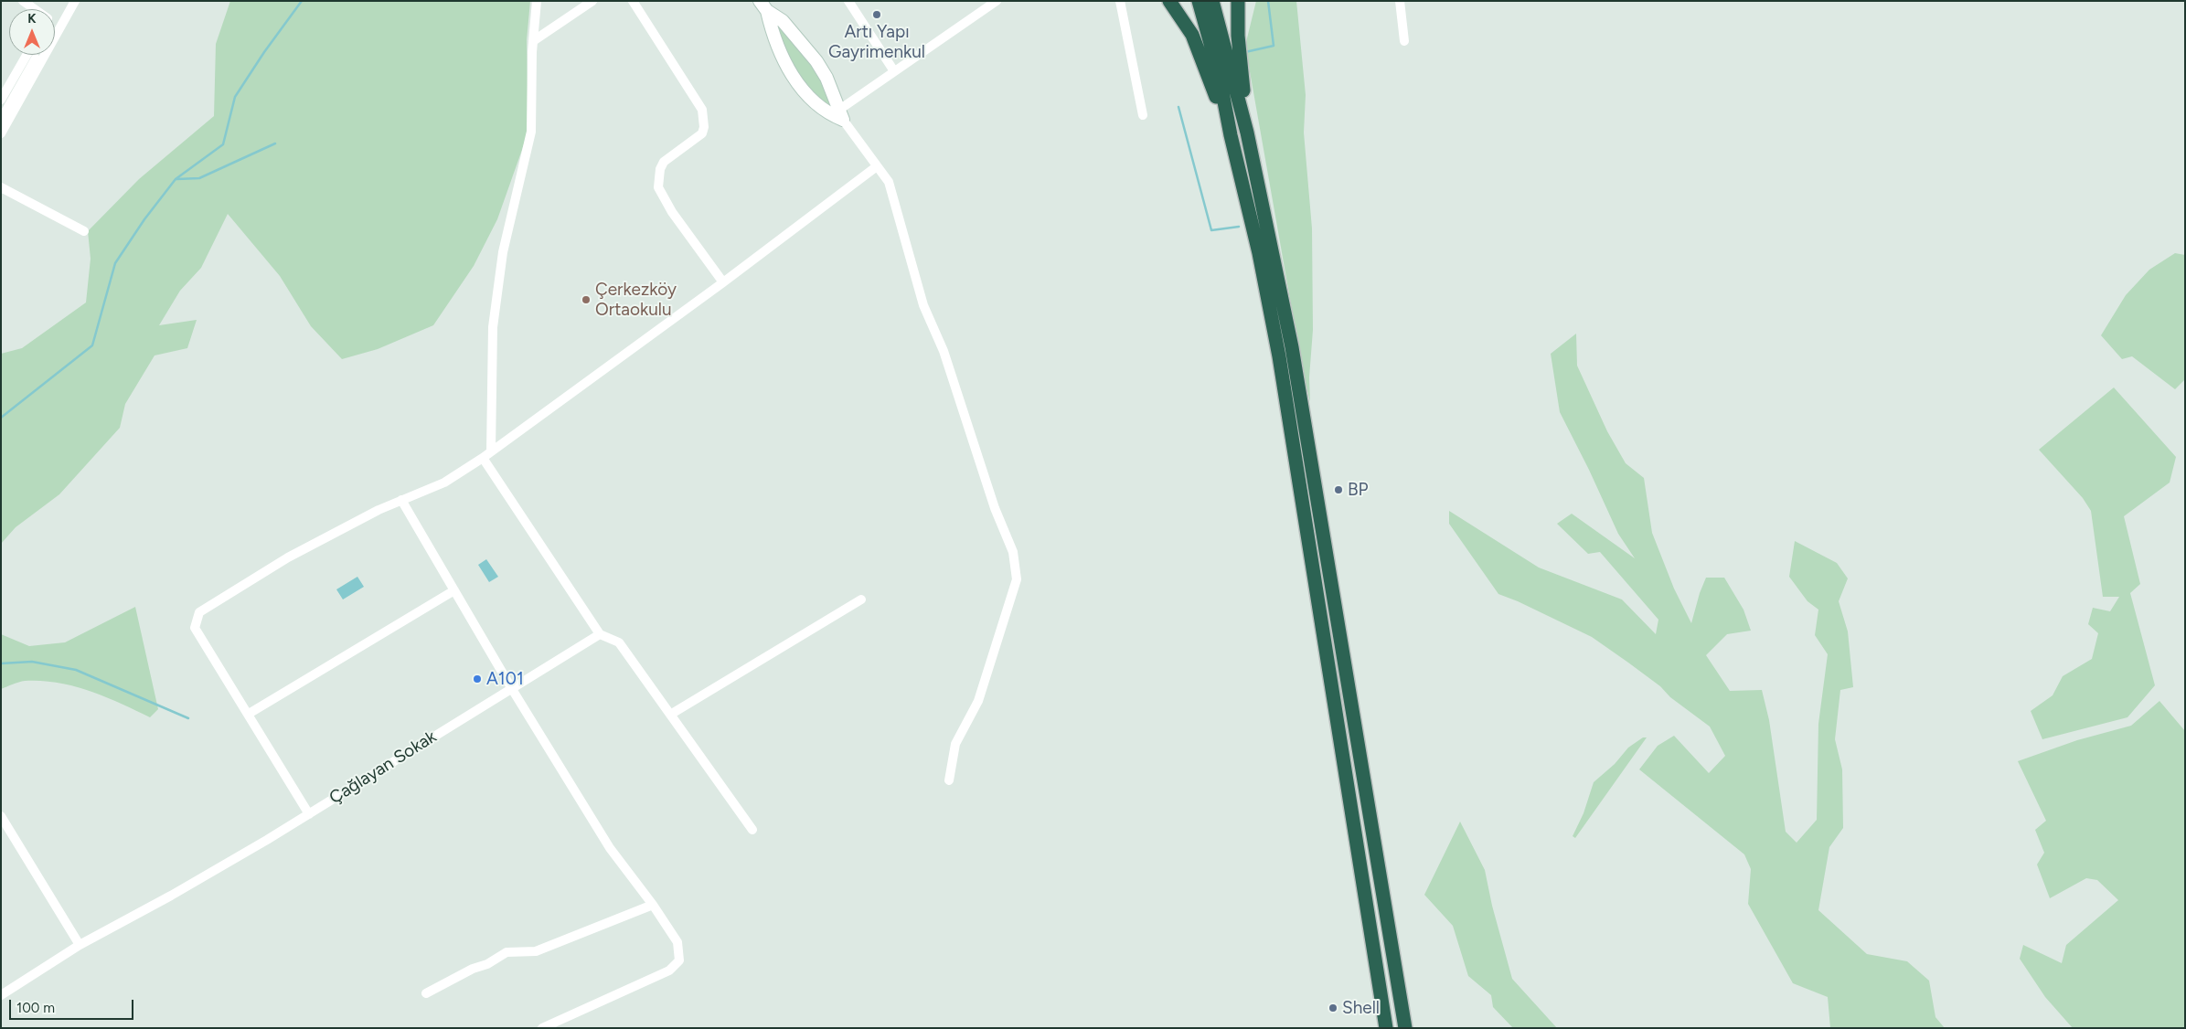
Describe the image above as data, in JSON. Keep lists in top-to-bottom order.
{
  "streets": {
    "street": ["Çağlayan Sokak"]
  },
  "places": [
    "Artı Yapı Gayrimenkul",
    "Çerkezköy Ortaokulu",
    "BP",
    "A101",
    "Shell"
  ],
  "scale_bar": "100 m",
  "north": "top"
}
